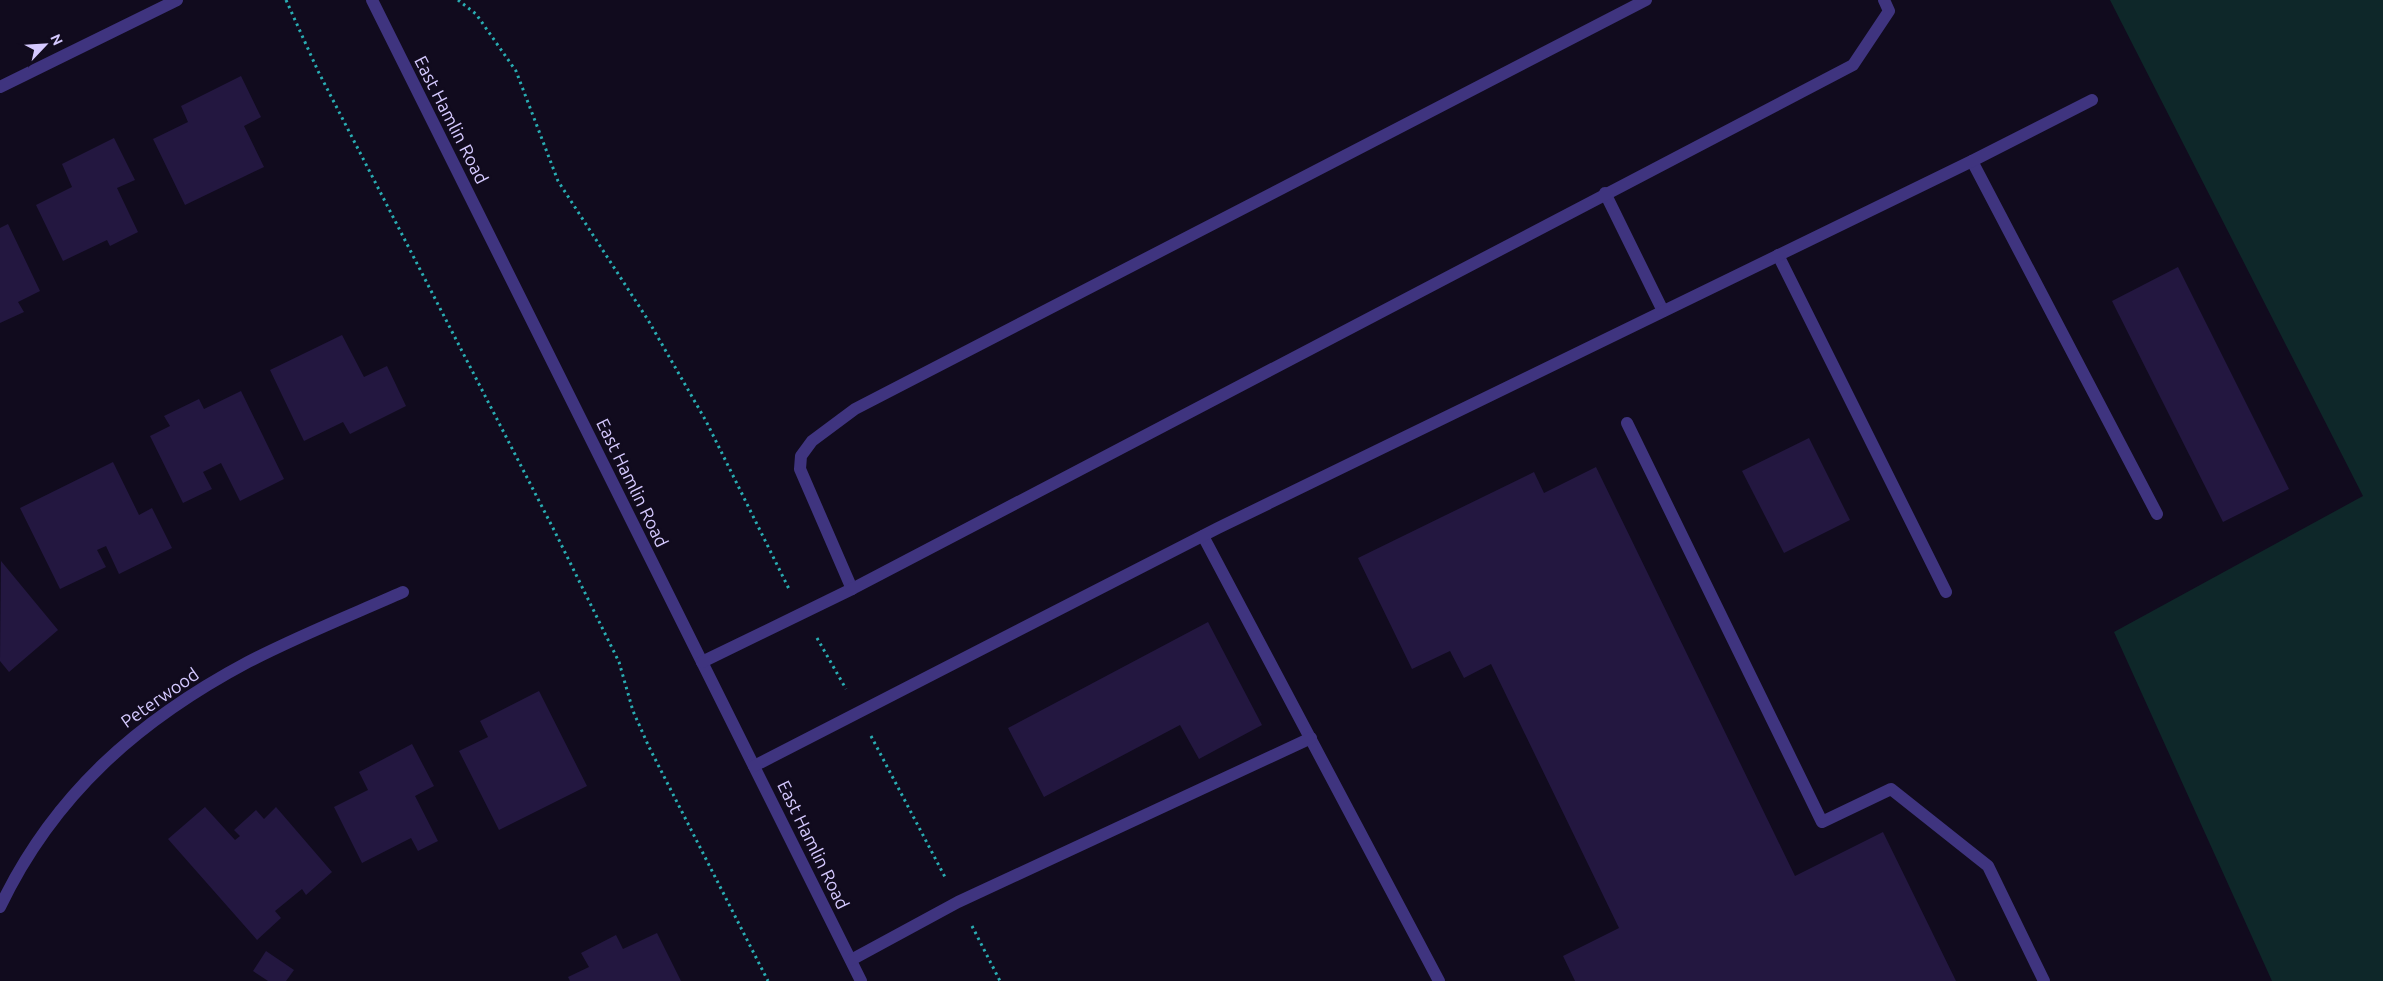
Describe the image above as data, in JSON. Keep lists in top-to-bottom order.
{
  "streets": {
    "street": ["East Hamlin Road", "Peterwood"]
  },
  "north": "top right"
}
